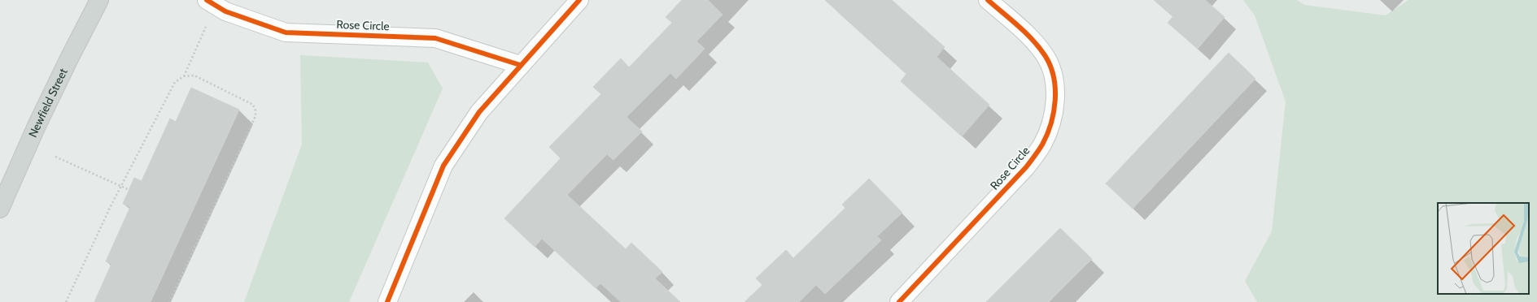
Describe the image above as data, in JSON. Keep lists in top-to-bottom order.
{
  "streets": {
    "main road": ["Newfield Street"],
    "street": ["Rose Circle"]
  }
}
